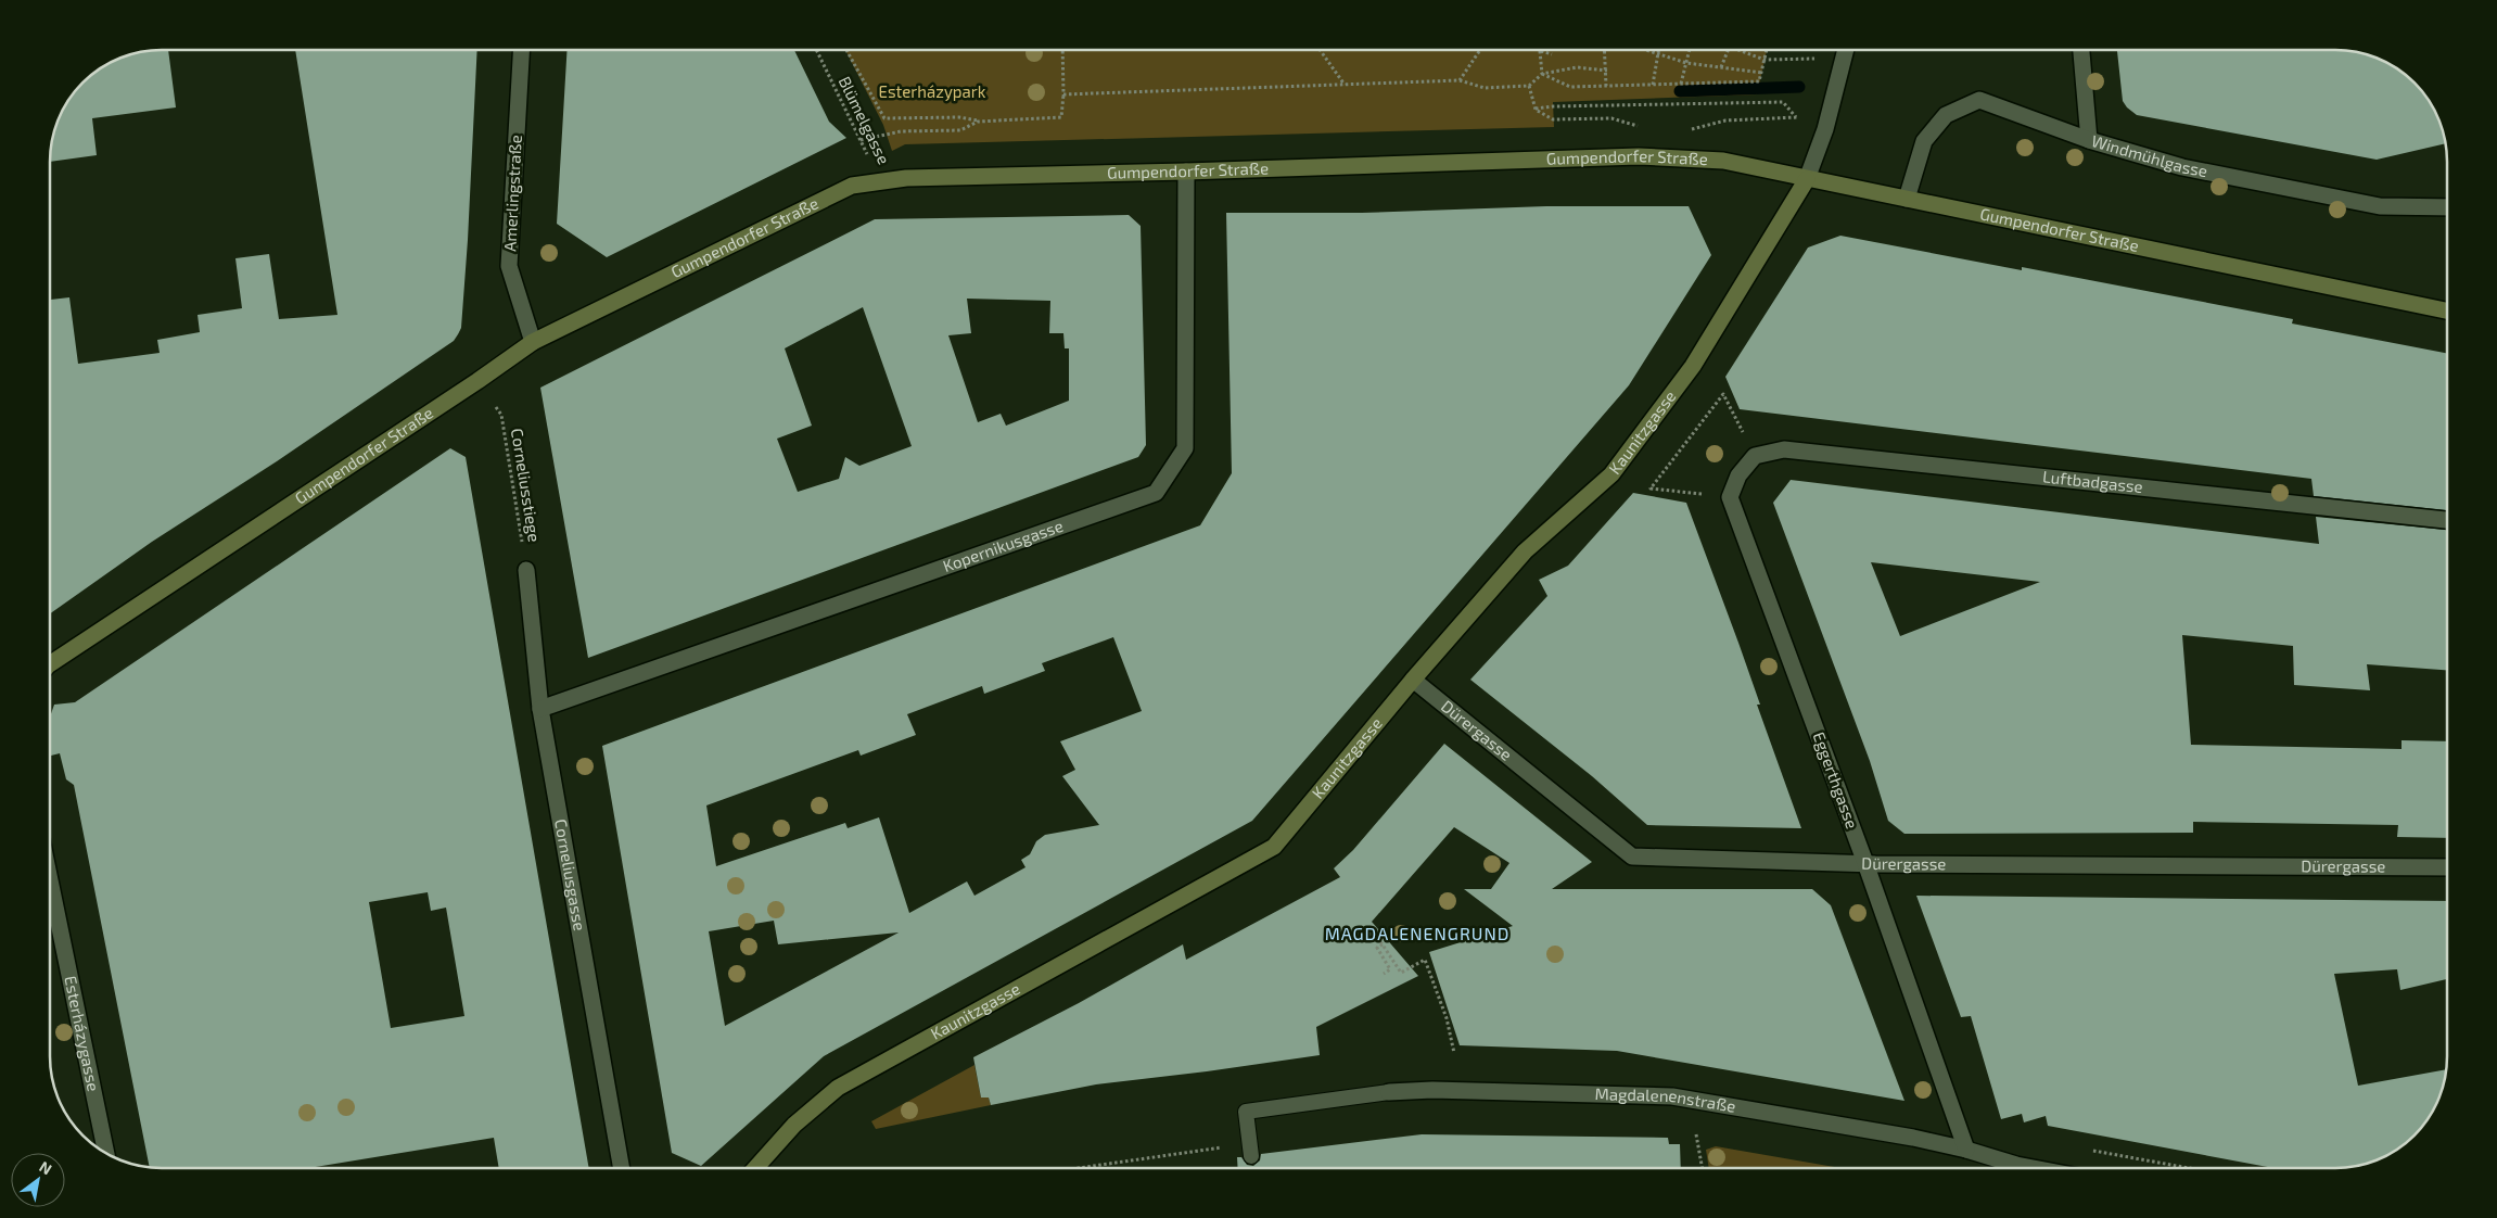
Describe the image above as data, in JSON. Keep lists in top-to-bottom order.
{
  "streets": {
    "street": [
      "Windmühlgasse",
      "Gumpendorfer Straße",
      "Amerlingstraße",
      "Kaunitzgasse",
      "Luftbadgasse",
      "Kopernikusgasse",
      "Dürergasse",
      "Eggerthgasse",
      "Corneliusgasse",
      "Esterházygasse",
      "Magdalenenstraße"
    ],
    "path": ["Blümelgasse", "Corneliusstiege"]
  },
  "crossings": [
    ["Blümelgasse", "Gumpendorfer Straße"],
    ["Windmühlgasse", "Gumpendorfer Straße"],
    ["Gumpendorfer Straße", "Amerlingstraße"],
    ["Gumpendorfer Straße", "Kaunitzgasse"],
    ["Gumpendorfer Straße", "Kopernikusgasse"],
    ["Kaunitzgasse", "Dürergasse"],
    ["Corneliusstiege", "Corneliusgasse"],
    ["Kopernikusgasse", "Corneliusgasse"],
    ["Dürergasse", "Eggerthgasse"],
    ["Eggerthgasse", "Magdalenenstraße"]
  ],
  "districts": ["MAGDALENENGRUND"],
  "parks": ["Esterházypark"],
  "north": "top right"
}
